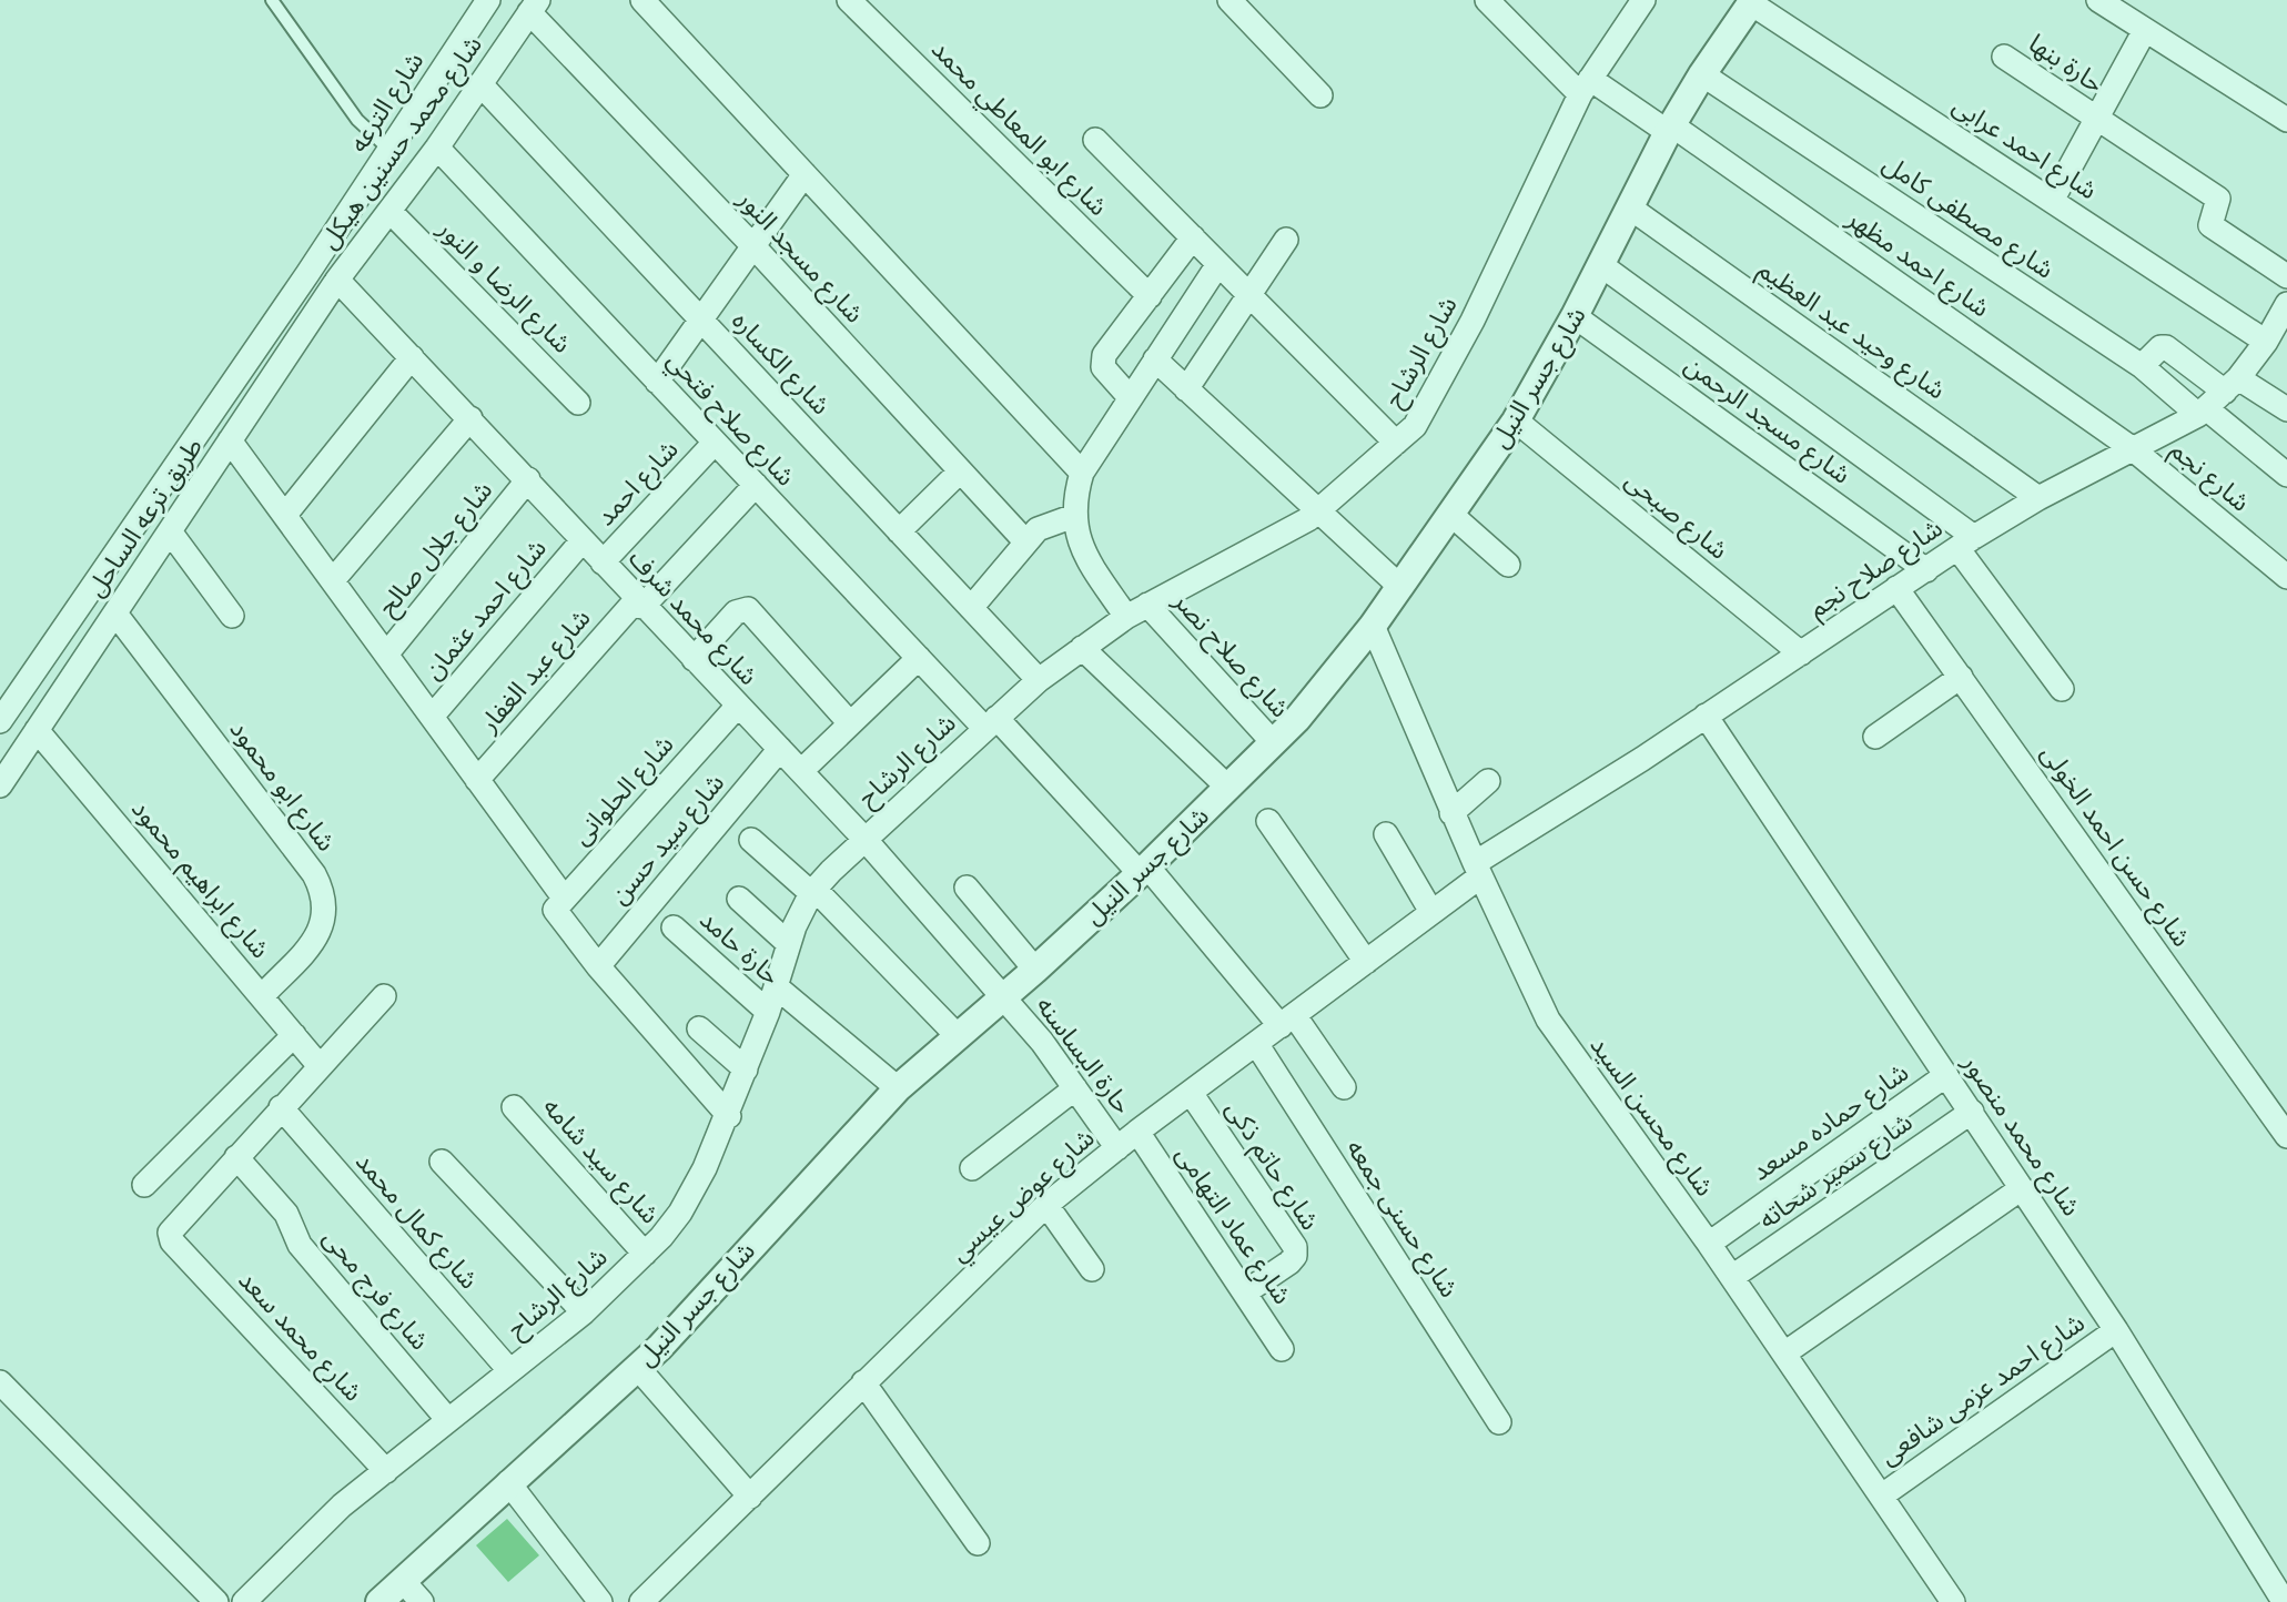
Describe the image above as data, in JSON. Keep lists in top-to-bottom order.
{
  "streets": {
    "street": [
      "حارة بنها",
      "شارع الترعه",
      "شارع ابو المعاطي محمد",
      "شارع محمد حسنين هيكل",
      "شارع احمد عرابى",
      "شارع مصطفى كامل",
      "شارع مسجد النور",
      "شارع احمد مظهر",
      "شارع الرضا و النور",
      "شارع وحيد عبد العظيم",
      "شارع الرشاح",
      "شارع الكساره",
      "شارع جسر النيل",
      "شارع صلاح فتحي",
      "شارع مسجد الرحمن",
      "شارع نجم",
      "شارع احمد",
      "شارع صبحى",
      "طريق ترعه الساحل",
      "شارع جلال صالح",
      "شارع صلاح نجم",
      "شارع احمد عثمان",
      "شارع محمد شرف",
      "شارع صلاح نصر",
      "شارع عبد الغفار",
      "شارع ابو محمود",
      "شارع الحلوانى",
      "شارع سيد حسن",
      "شارع حسن احمد الخولى",
      "شارع ابراهيم محمود",
      "حارة حامد",
      "حارة البساسنه",
      "شارع محسن السيد",
      "شارع حماده مسعد",
      "شارع محمد منصور",
      "شارع سيد شامه",
      "شارع حاتم ذكى",
      "شارع سمير شحاته",
      "شارع عوض عيسي",
      "شارع حسنى جمعه",
      "شارع كمال محمد",
      "شارع عماد التهامى",
      "شارع فرج محى",
      "شارع محمد سعد",
      "شارع احمد عزمى شافعى"
    ]
  },
  "crossings": [
    ["شارع الترعه", "طريق ترعه الساحل"],
    ["شارع محمد حسنين هيكل", "شارع مسجد النور"],
    ["شارع محمد حسنين هيكل", "شارع الرضا و النور"],
    ["شارع محمد حسنين هيكل", "شارع الكساره"],
    ["شارع محمد حسنين هيكل", "شارع صلاح فتحي"],
    ["شارع محمد حسنين هيكل", "طريق ترعه الساحل"],
    ["شارع محمد حسنين هيكل", "شارع محمد شرف"],
    ["شارع احمد عرابى", "شارع جسر النيل"],
    ["شارع احمد عرابى", "شارع صلاح نجم"],
    ["شارع مصطفى كامل", "شارع جسر النيل"],
    ["شارع مصطفى كامل", "شارع صلاح نجم"],
    ["شارع احمد مظهر", "شارع الرشاح"],
    ["شارع احمد مظهر", "شارع جسر النيل"],
    ["شارع احمد مظهر", "شارع نجم"],
    ["شارع احمد مظهر", "شارع صلاح نجم"],
    ["شارع وحيد عبد العظيم", "شارع جسر النيل"],
    ["شارع وحيد عبد العظيم", "شارع صلاح نجم"],
    ["شارع الرشاح", "شارع الكساره"],
    ["شارع الرشاح", "شارع صلاح فتحي"],
    ["شارع الرشاح", "شارع محمد شرف"],
    ["شارع الرشاح", "شارع صلاح نصر"],
    ["شارع الرشاح", "حارة حامد"],
    ["شارع الرشاح", "شارع سيد شامه"],
    ["شارع الرشاح", "شارع كمال محمد"],
    ["شارع الرشاح", "شارع فرج محى"],
    ["شارع الرشاح", "شارع محمد سعد"],
    ["شارع جسر النيل", "شارع صلاح فتحي"],
    ["شارع جسر النيل", "شارع مسجد الرحمن"],
    ["شارع جسر النيل", "شارع صبحى"],
    ["شارع جسر النيل", "شارع محمد شرف"],
    ["شارع جسر النيل", "شارع صلاح نصر"],
    ["شارع جسر النيل", "حارة البساسنه"],
    ["شارع جسر النيل", "شارع محسن السيد"],
    ["شارع صلاح فتحي", "شارع احمد"],
    ["شارع صلاح فتحي", "شارع عبد الغفار"],
    ["شارع صلاح فتحي", "شارع عوض عيسي"],
    ["شارع مسجد الرحمن", "شارع صلاح نجم"],
    ["شارع نجم", "شارع صلاح نجم"],
    ["شارع احمد", "شارع محمد شرف"],
    ["شارع صبحى", "شارع صلاح نجم"],
    ["طريق ترعه الساحل", "شارع محمد شرف"],
    ["طريق ترعه الساحل", "شارع ابو محمود"],
    ["طريق ترعه الساحل", "شارع ابراهيم محمود"],
    ["شارع جلال صالح", "شارع محمد شرف"],
    ["شارع صلاح نجم", "شارع حسن احمد الخولى"],
    ["شارع صلاح نجم", "شارع محسن السيد"],
    ["شارع صلاح نجم", "شارع محمد منصور"],
    ["شارع صلاح نجم", "شارع عوض عيسي"],
    ["شارع احمد عثمان", "شارع محمد شرف"],
    ["شارع محمد شرف", "شارع عبد الغفار"],
    ["شارع محمد شرف", "شارع الحلوانى"],
    ["شارع محمد شرف", "شارع سيد حسن"],
    ["شارع محمد شرف", "حارة البساسنه"],
    ["شارع ابو محمود", "شارع ابراهيم محمود"],
    ["حارة البساسنه", "شارع عوض عيسي"],
    ["شارع محسن السيد", "شارع حماده مسعد"],
    ["شارع محسن السيد", "شارع سمير شحاته"],
    ["شارع محسن السيد", "شارع عوض عيسي"],
    ["شارع محسن السيد", "شارع احمد عزمى شافعى"],
    ["شارع حماده مسعد", "شارع محمد منصور"],
    ["شارع محمد منصور", "شارع سمير شحاته"],
    ["شارع محمد منصور", "شارع احمد عزمى شافعى"],
    ["شارع حاتم ذكى", "شارع عوض عيسي"],
    ["شارع حاتم ذكى", "شارع عماد التهامى"],
    ["شارع عوض عيسي", "شارع حسنى جمعه"],
    ["شارع عوض عيسي", "شارع عماد التهامى"],
    ["شارع فرج محى", "شارع محمد سعد"]
  ]
}
